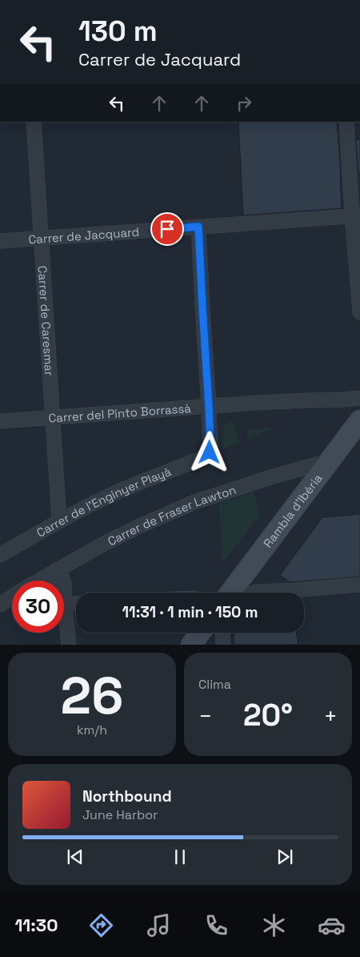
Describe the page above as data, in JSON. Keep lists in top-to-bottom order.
{
  "streets": {
    "main road": ["Rambla d'Ibèria"],
    "street": [
      "Carrer de Jacquard",
      "Carrer de Caresmar",
      "Carrer del Pinto Borrassà",
      "Carrer de l'Enginyer Playà",
      "Carrer de Fraser Lawton"
    ]
  },
  "crossings": [
    ["Carrer de Jacquard", "Carrer de Caresmar"],
    ["Carrer de Caresmar", "Carrer del Pinto Borrassà"],
    ["Carrer de Caresmar", "Carrer de l'Enginyer Playà"],
    ["Carrer del Pinto Borrassà", "Carrer de l'Enginyer Playà"],
    ["Rambla d'Ibèria", "Carrer de Fraser Lawton"]
  ],
  "page": {
    "turn": ["130 m", "Carrer de Jacquard"],
    "limit": "30",
    "trip": "11:31 · 1 min · 150 m",
    "tile": [
      ["26", "km/h"],
      "Clima"
    ],
    "heat": ["−", "20°", "+"],
    "song": ["Northbound", "June Harbor"],
    "tabs": "11:30"
  }
}
